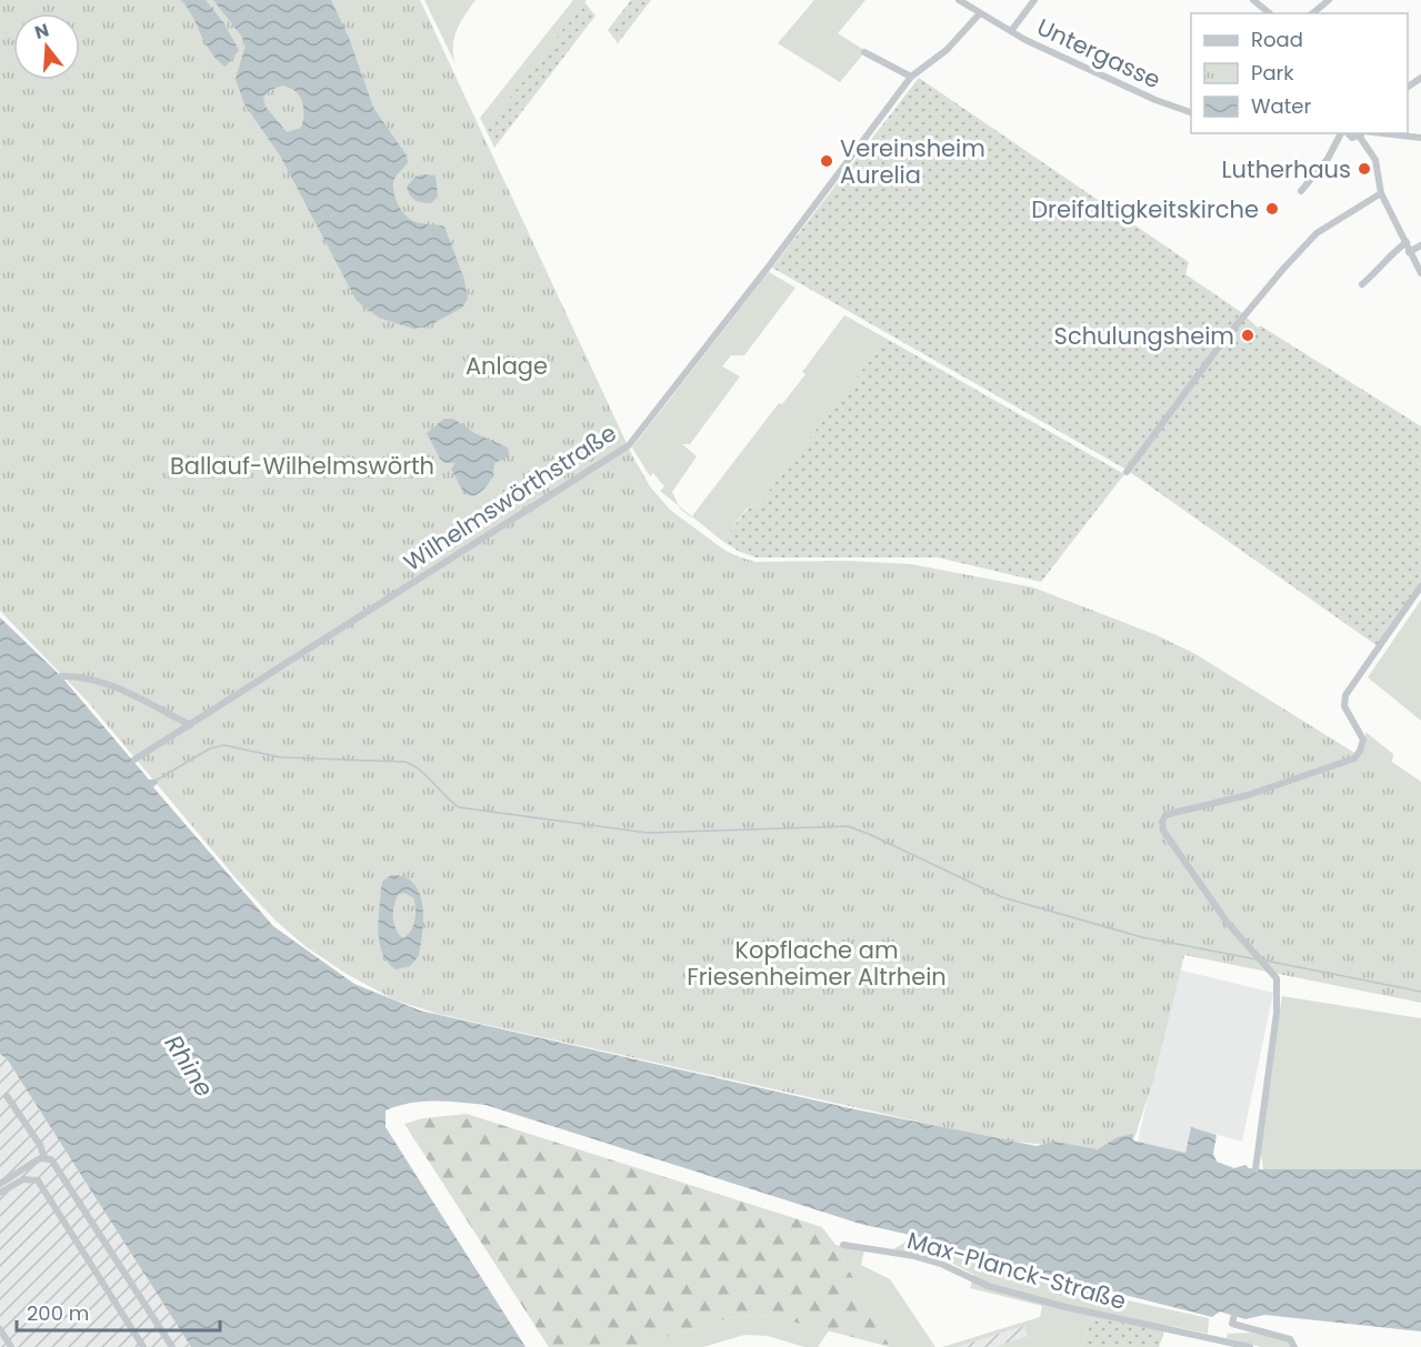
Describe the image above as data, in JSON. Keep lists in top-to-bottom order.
{
  "streets": {
    "street": ["Untergasse", "Wilhelmswörthstraße", "Max-Planck-Straße"]
  },
  "crossings": [
    ["Untergasse", "Wilhelmswörthstraße"]
  ],
  "water": ["Rhine"],
  "parks": ["Anlage", "Ballauf-Wilhelmswörth", "Kopflache am Friesenheimer Altrhein"],
  "places": [
    "Vereinsheim Aurelia",
    "Lutherhaus",
    "Dreifaltigkeitskirche",
    "Schulungsheim"
  ],
  "legend": ["Road", "Park", "Water"],
  "scale_bar": "200 m",
  "north": "top"
}
